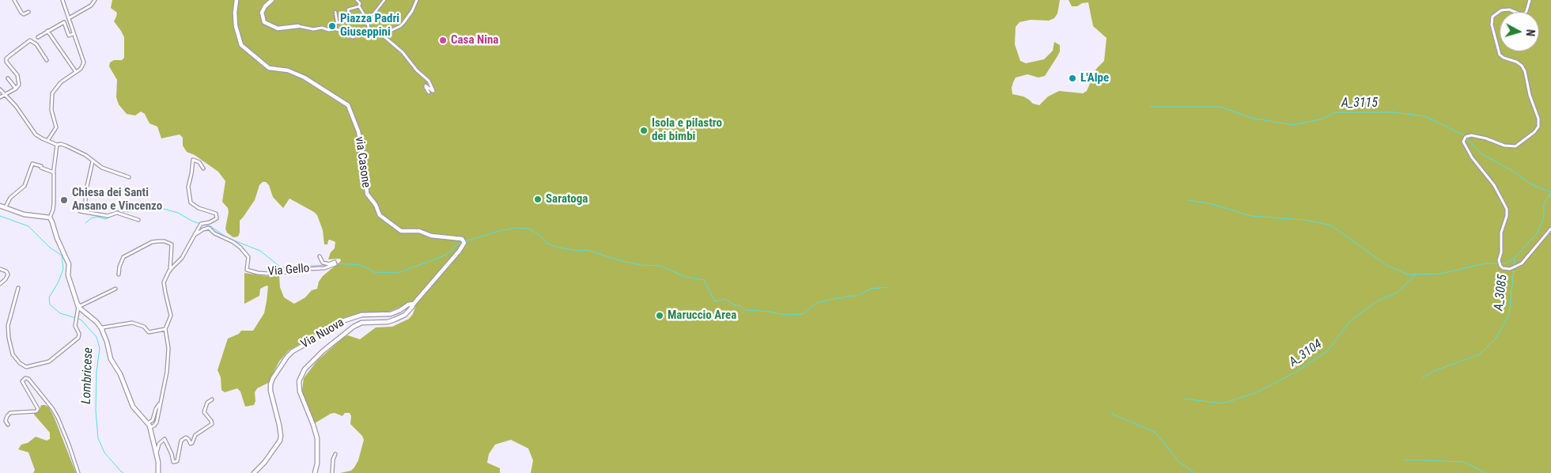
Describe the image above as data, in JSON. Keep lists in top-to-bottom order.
{
  "streets": {
    "street": ["via Casone", "Via Gello", "Via Nuova"]
  },
  "crossings": [
    ["via Casone", "Via Nuova"]
  ],
  "water": [
    "A_3115",
    "A_3085",
    "A_3104",
    "Lombricese"
  ],
  "places": [
    "Piazza Padri Giuseppini",
    "Casa Nina",
    "L'Alpe",
    "Isola e pilastro dei bimbi",
    "Saratoga",
    "Chiesa dei Santi Ansano e Vincenzo",
    "Maruccio Area"
  ],
  "north": "right"
}
